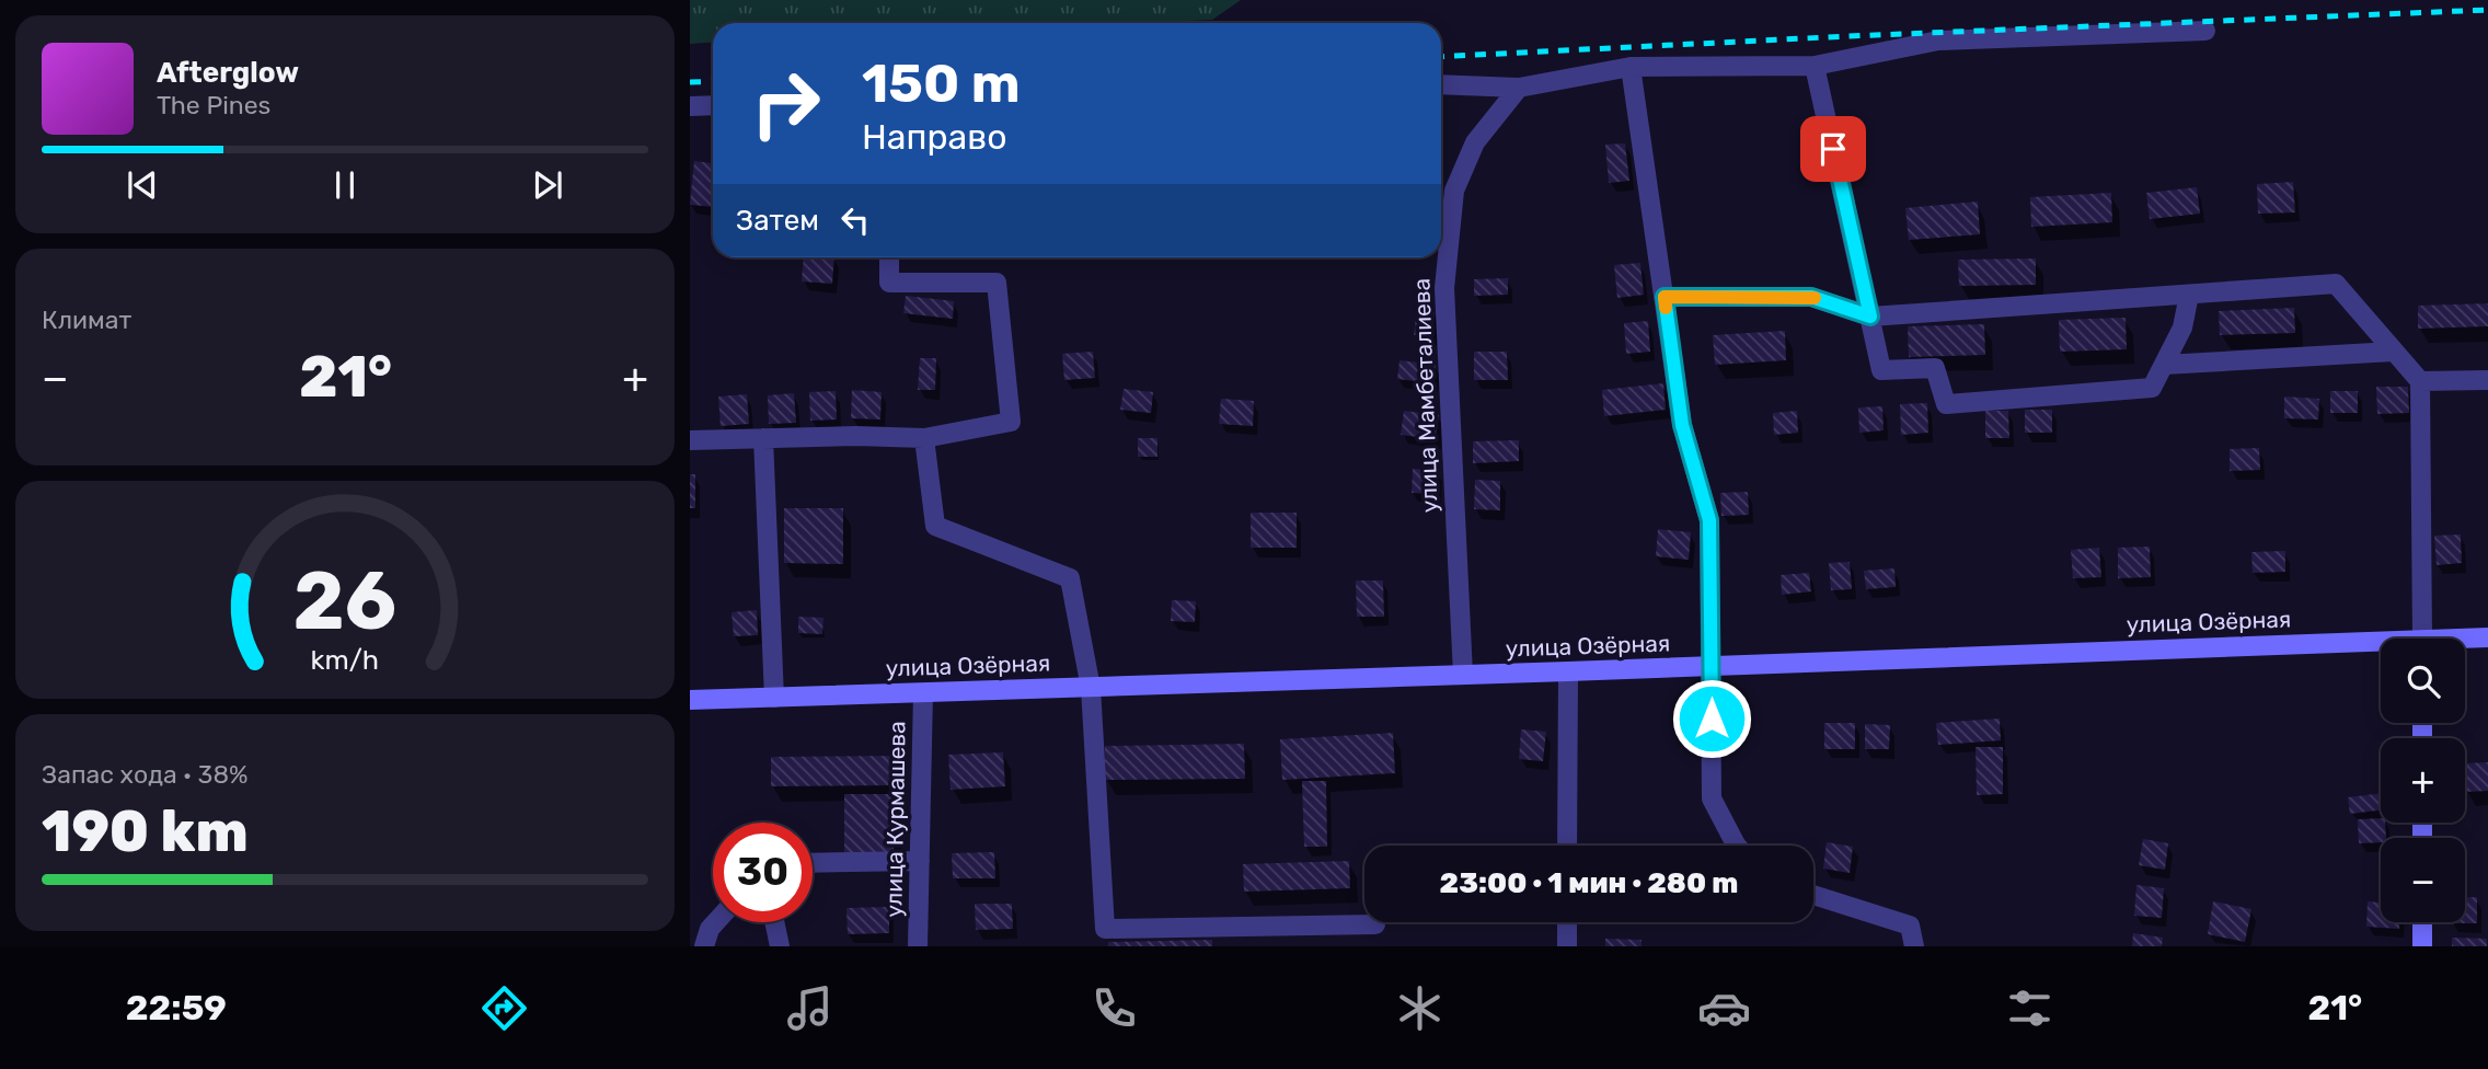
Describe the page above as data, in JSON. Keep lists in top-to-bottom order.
{
  "streets": {
    "street": ["улица Мамбеталиева", "улица Озёрная", "улица Курмашева"]
  },
  "crossings": [
    ["улица Мамбеталиева", "улица Озёрная"],
    ["улица Озёрная", "улица Курмашева"]
  ],
  "page": {
    "turn": ["150 m", "Направо"],
    "song": ["Afterglow", "The Pines"],
    "then": "Затем",
    "tile": [
      "Климат",
      ["Запас хода · 38%", "190 km"]
    ],
    "heat": ["−", "21°", "+"],
    "map_buttons": ["+", "−"],
    "limit": "30",
    "trip": "23:00 · 1 мин · 280 m",
    "tabs": ["22:59", "21°"],
    "gauge": ["26", "km/h"]
  }
}
